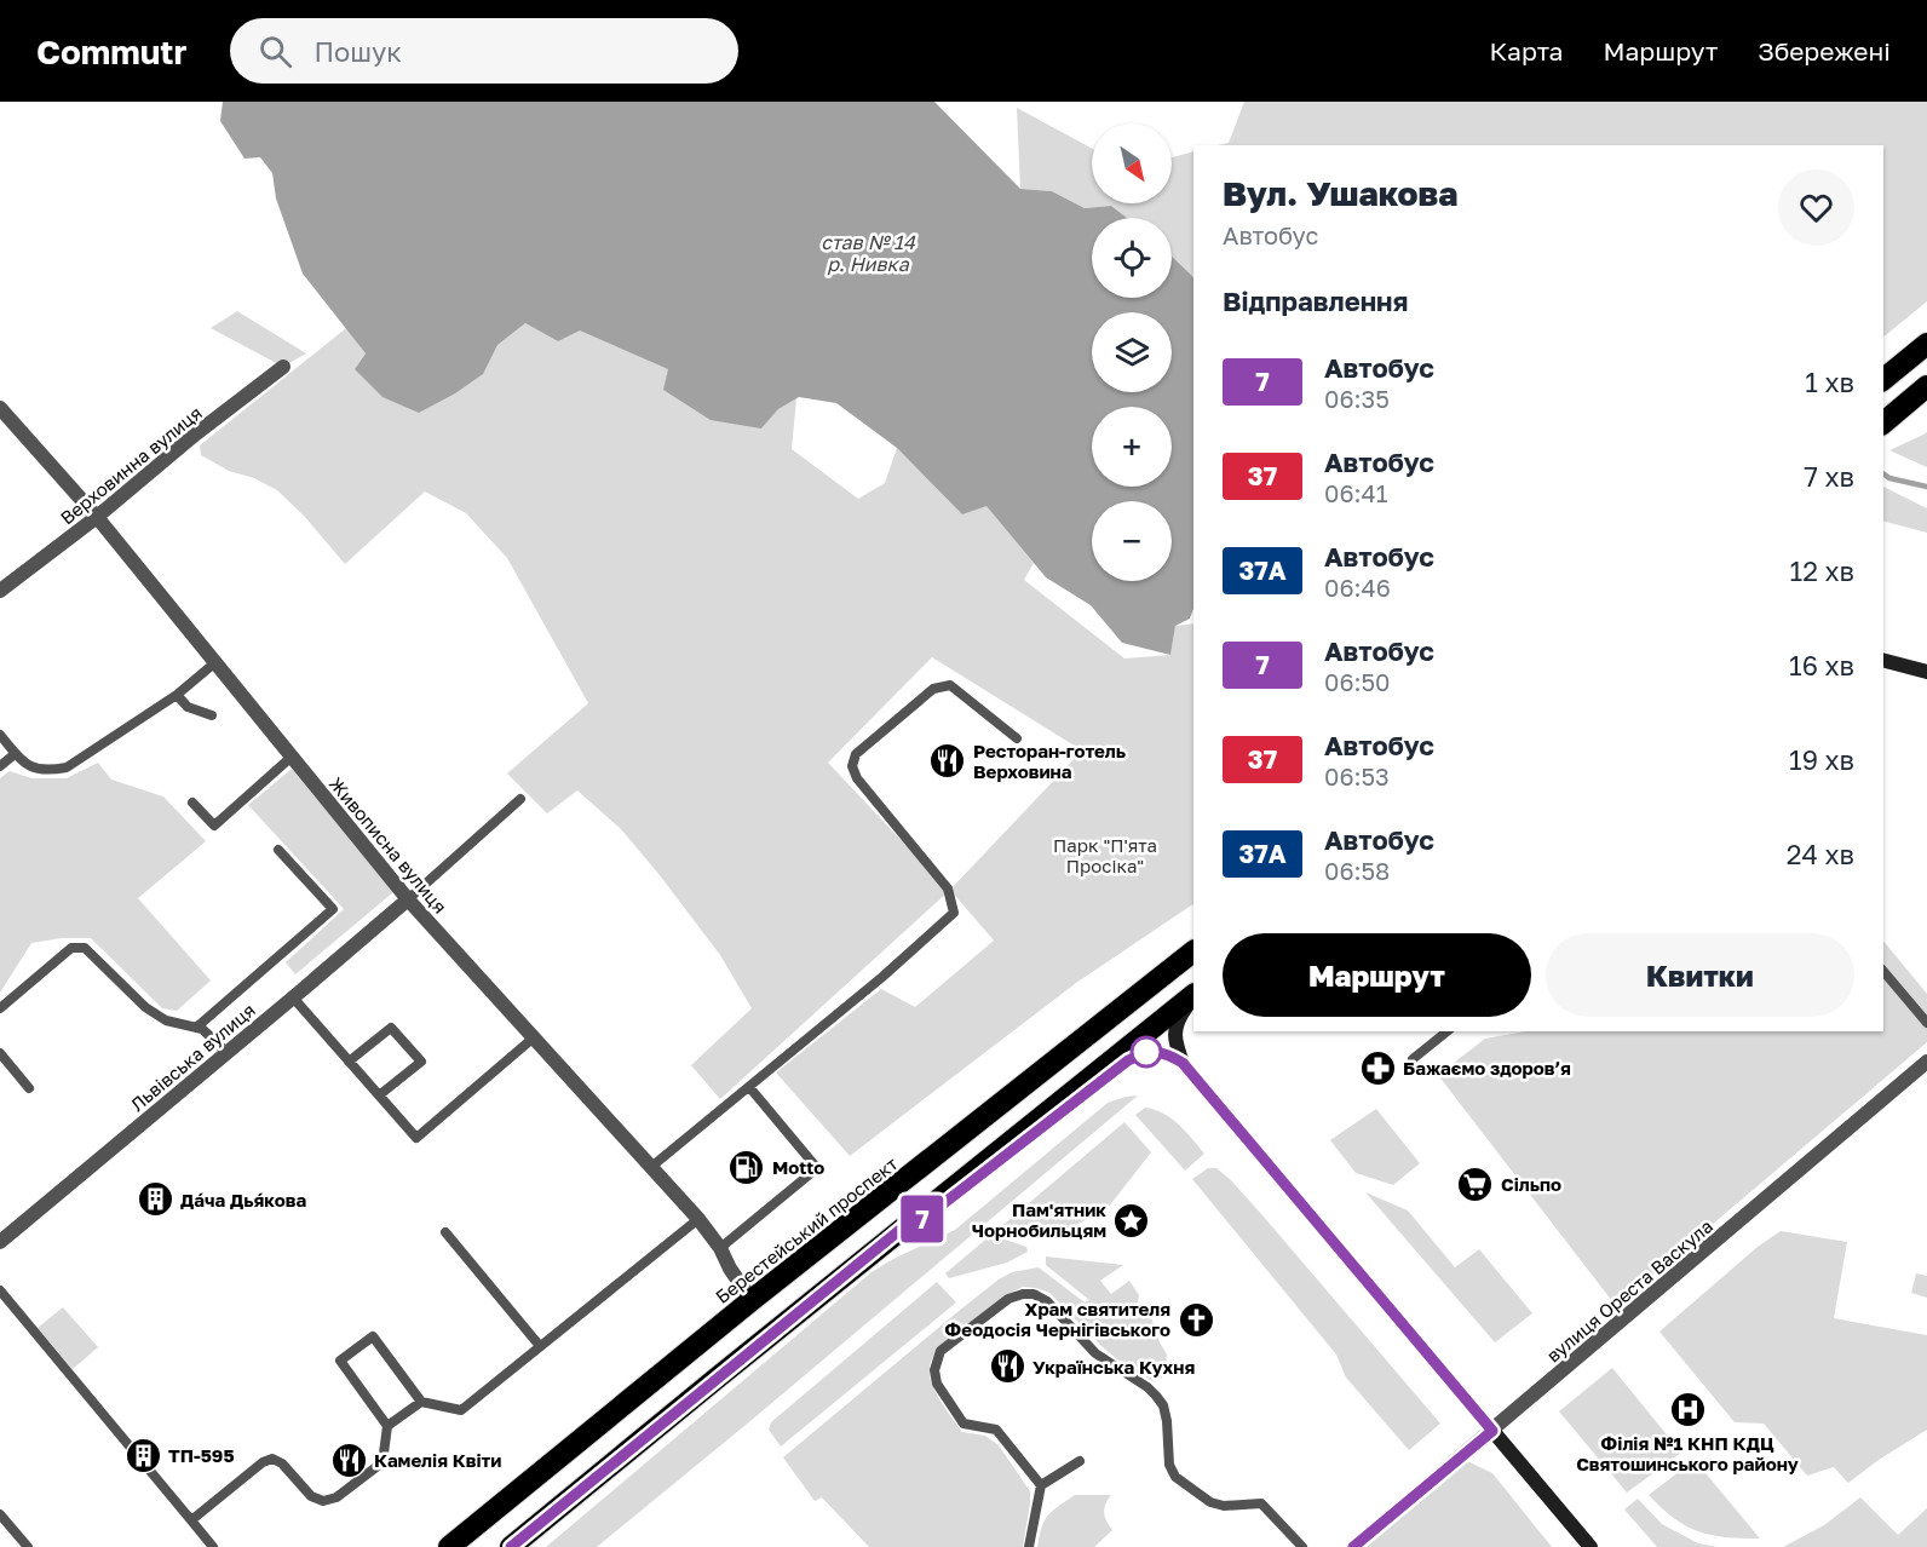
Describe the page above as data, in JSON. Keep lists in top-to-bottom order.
{
  "streets": {
    "highway": ["Берестейський проспект"],
    "street": [
      "Верховинна вулиця",
      "Живописна вулиця",
      "Львівська вулиця",
      "вулиця Ореста Васкула"
    ]
  },
  "crossings": [
    ["Верховинна вулиця", "Живописна вулиця"],
    ["Живописна вулиця", "Львівська вулиця"],
    ["Живописна вулиця", "Берестейський проспект"]
  ],
  "water": ["став № 14 р. Нивка"],
  "parks": ["Парк \"П'ята Просіка\""],
  "places": {
    "restaurant": ["Ресторан-готель Верховина", "Українська Кухня", "Камелія Квіти"],
    "pharmacy": ["Бажаємо здоровʼя"],
    "fuel station": ["Motto"],
    "supermarket": ["Сільпо"],
    "building": ["Да́ча Дья́кова", "ТП-595"],
    "place": ["Пам'ятник Чорнобильцям"],
    "church": ["Храм святителя Феодосія Чернігівського"],
    "hospital": ["Філія №1 КНП КДЦ Святошинського району"]
  },
  "lines": ["bus line 7"],
  "north": "bottom right",
  "page": {
    "header": "Commutr",
    "search": "Пошук",
    "nav": ["Карта", "Маршрут", "Збережені"],
    "on_map": "7",
    "map_buttons": ["+", "−"],
    "heading": [
      ["Вул. Ушакова", "Автобус"],
      "Відправлення"
    ],
    "list": [
      {
        "mark": "7",
        "name": "Автобус",
        "note": "06:35",
        "value": "1 хв"
      },
      {
        "mark": "37",
        "name": "Автобус",
        "note": "06:41",
        "value": "7 хв"
      },
      {
        "mark": "37А",
        "name": "Автобус",
        "note": "06:46",
        "value": "12 хв"
      },
      {
        "mark": "7",
        "name": "Автобус",
        "note": "06:50",
        "value": "16 хв"
      },
      {
        "mark": "37",
        "name": "Автобус",
        "note": "06:53",
        "value": "19 хв"
      },
      {
        "mark": "37А",
        "name": "Автобус",
        "note": "06:58",
        "value": "24 хв"
      }
    ],
    "buttons": ["Маршрут", "Квитки"]
  }
}
